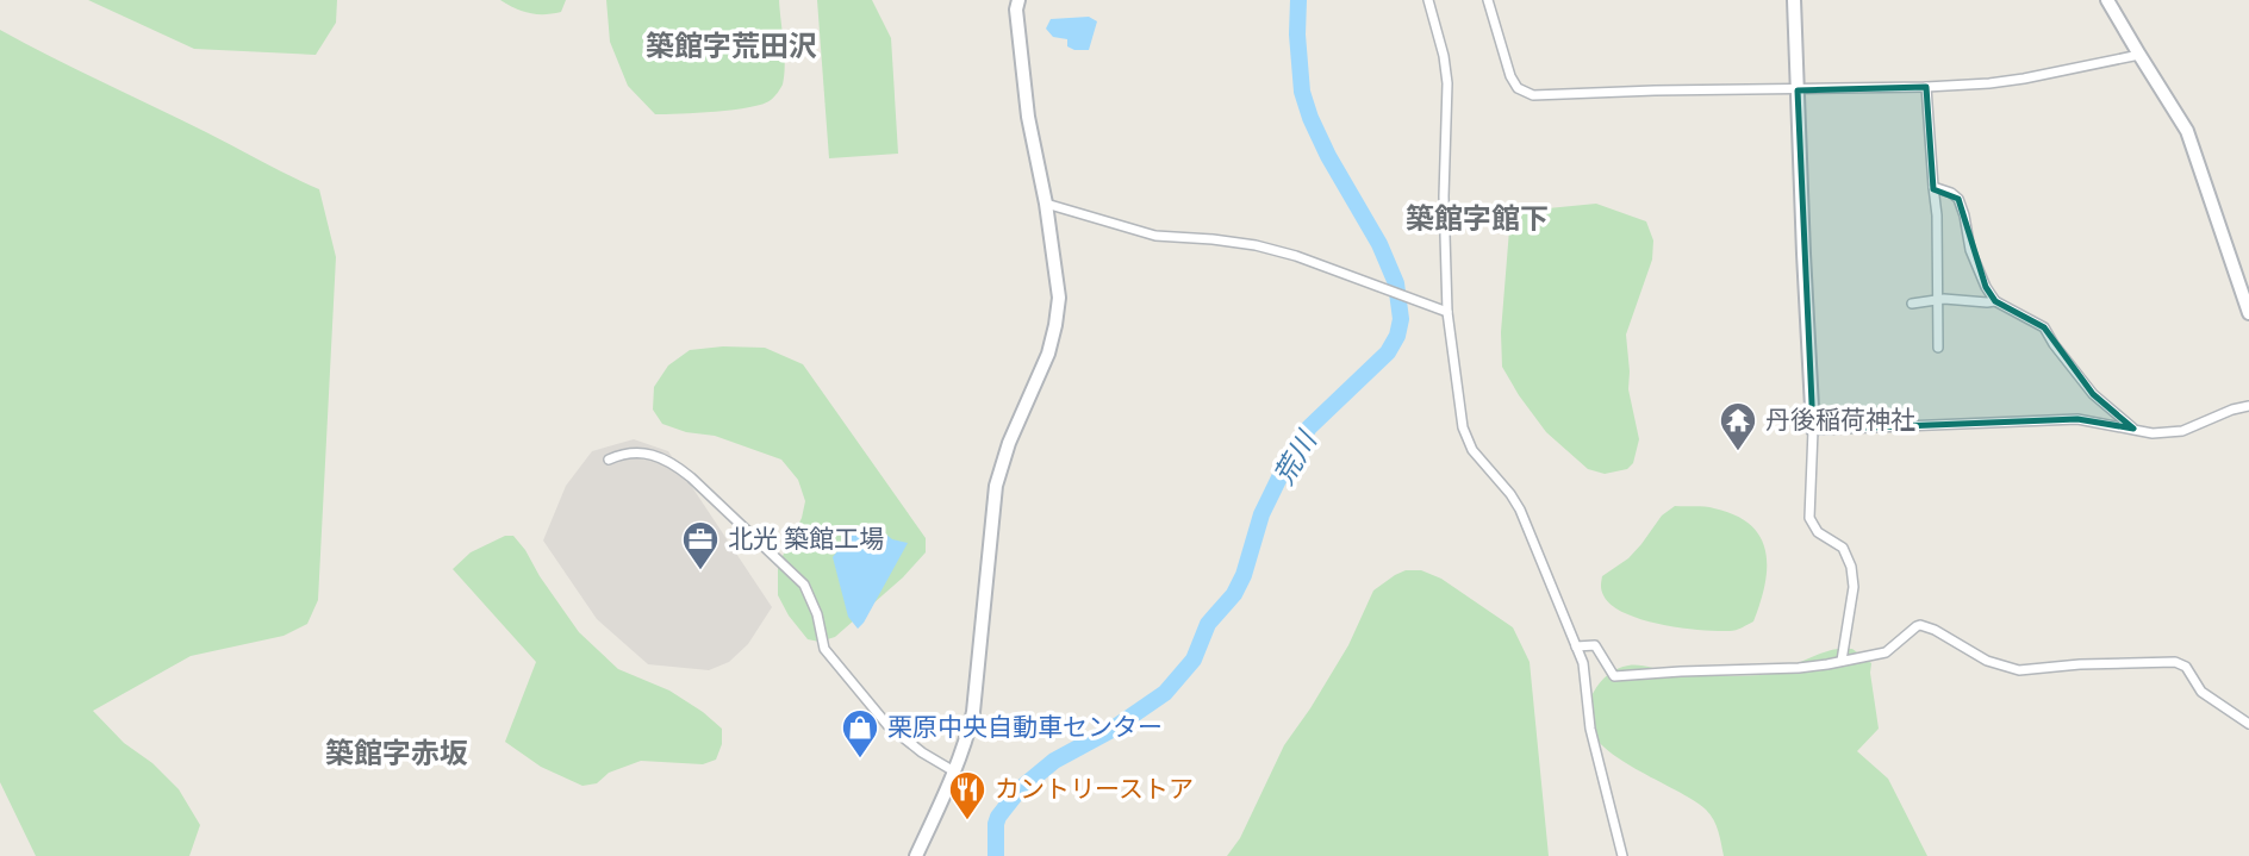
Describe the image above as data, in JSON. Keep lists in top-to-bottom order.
{
  "districts": ["築館字荒田沢", "築館字館下", "築館字赤坂"],
  "water": ["荒川"],
  "places": {
    "temple": ["丹後稲荷神社"],
    "office": ["北光 築館工場"],
    "shop": ["栗原中央自動車センター"],
    "restaurant": ["カントリーストア"]
  }
}
